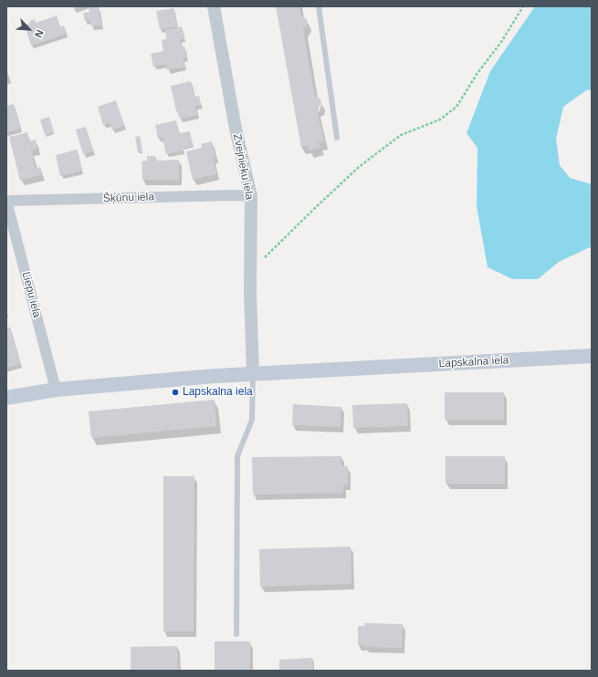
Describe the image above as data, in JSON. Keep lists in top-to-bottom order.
{
  "streets": {
    "main road": ["Lapskalna iela"],
    "street": ["Zvejnieku iela", "Šķūņu iela", "Liepu iela"]
  },
  "crossings": [
    ["Zvejnieku iela", "Šķūņu iela"],
    ["Zvejnieku iela", "Lapskalna iela"],
    ["Šķūņu iela", "Liepu iela"],
    ["Liepu iela", "Lapskalna iela"]
  ],
  "places": ["Lapskalna iela"],
  "north": "bottom right"
}
